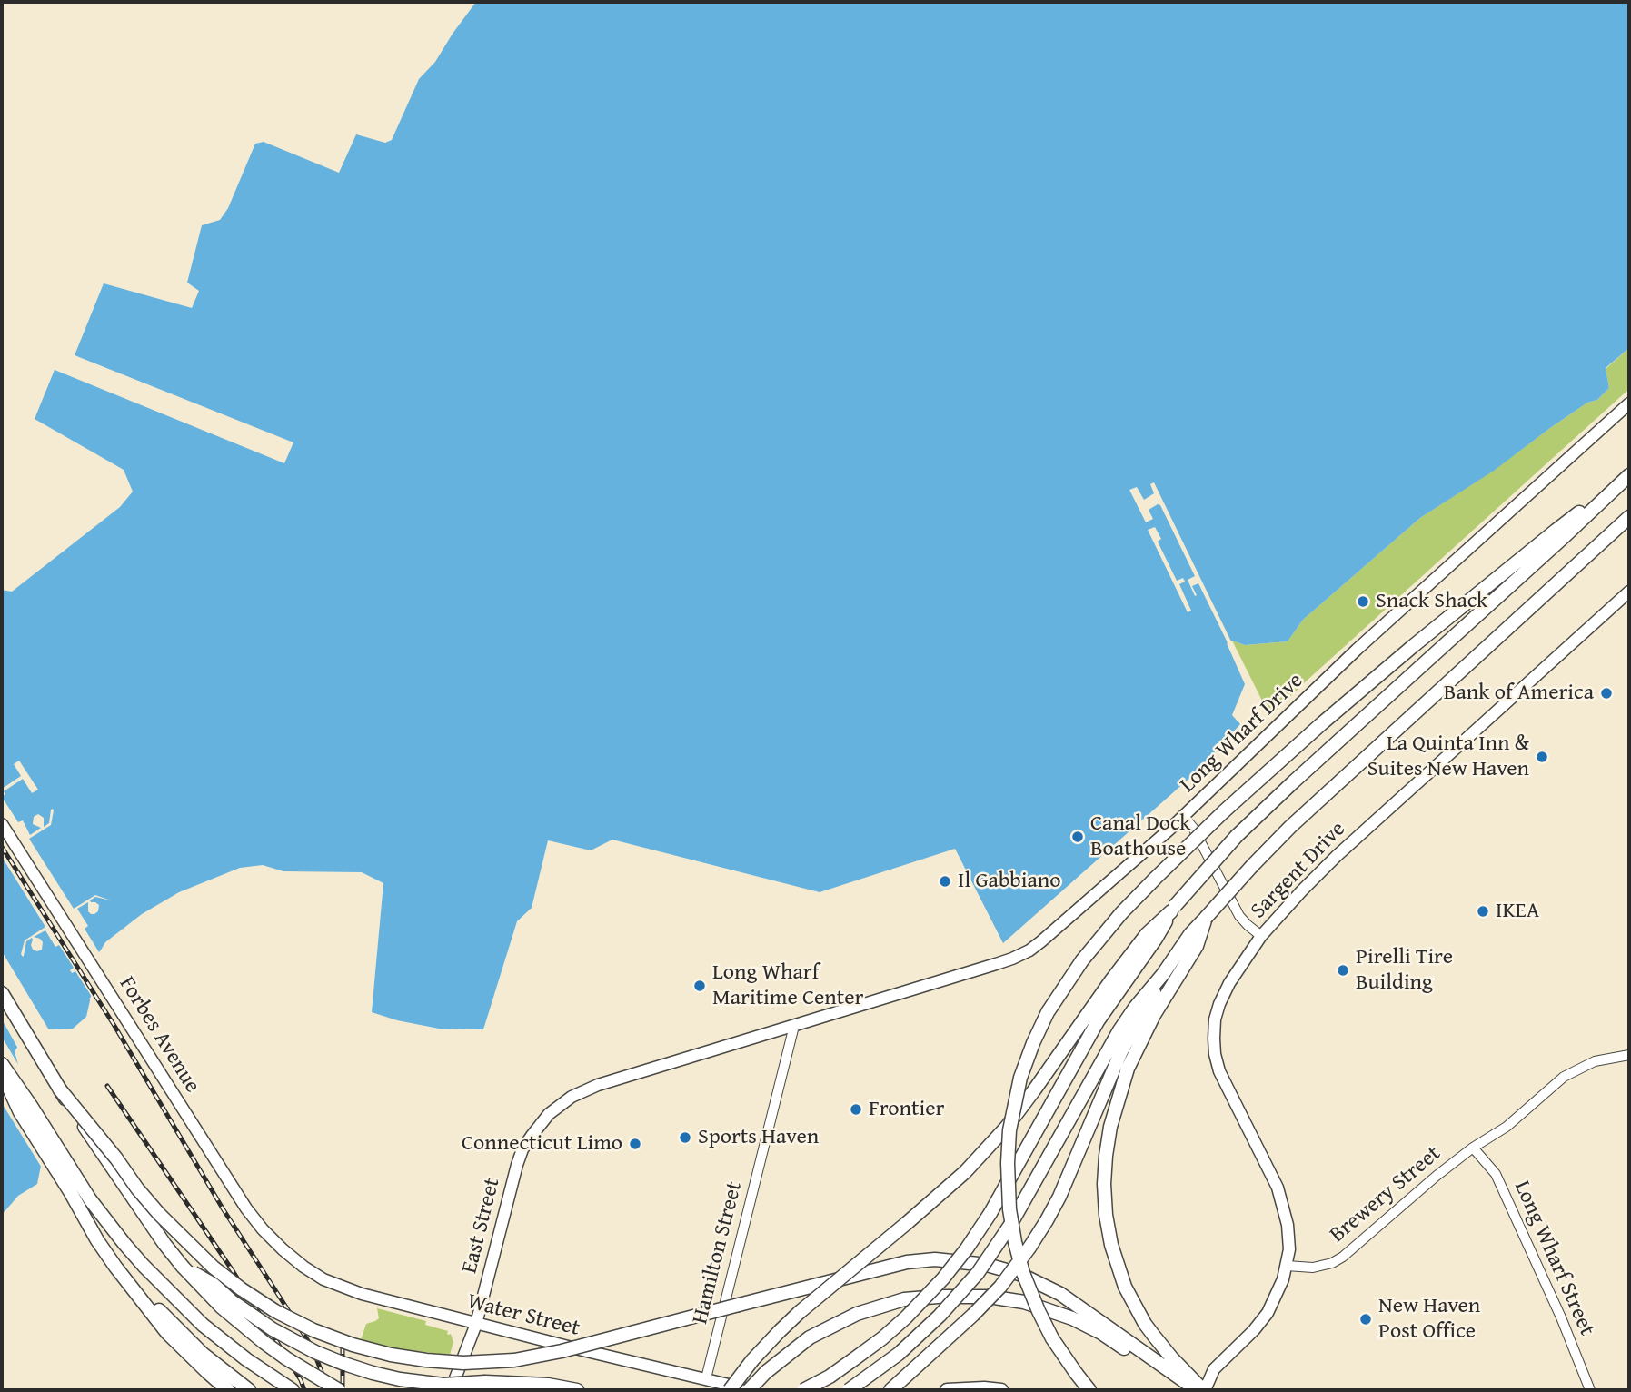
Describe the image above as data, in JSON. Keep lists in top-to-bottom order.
{
  "streets": {
    "main road": [
      "Long Wharf Drive",
      "Sargent Drive",
      "Forbes Avenue",
      "East Street",
      "Water Street"
    ],
    "street": ["Brewery Street", "Hamilton Street", "Long Wharf Street"]
  },
  "crossings": [
    ["Long Wharf Drive", "East Street"],
    ["Long Wharf Drive", "Hamilton Street"],
    ["Sargent Drive", "Brewery Street"],
    ["Forbes Avenue", "Water Street"],
    ["Brewery Street", "Long Wharf Street"],
    ["East Street", "Water Street"],
    ["Hamilton Street", "Water Street"]
  ],
  "places": [
    "Snack Shack",
    "Bank of America",
    "La Quinta Inn & Suites New Haven",
    "Canal Dock Boathouse",
    "Il Gabbiano",
    "IKEA",
    "Pirelli Tire Building",
    "Long Wharf Maritime Center",
    "Frontier",
    "Sports Haven",
    "Connecticut Limo",
    "New Haven Post Office"
  ]
}
